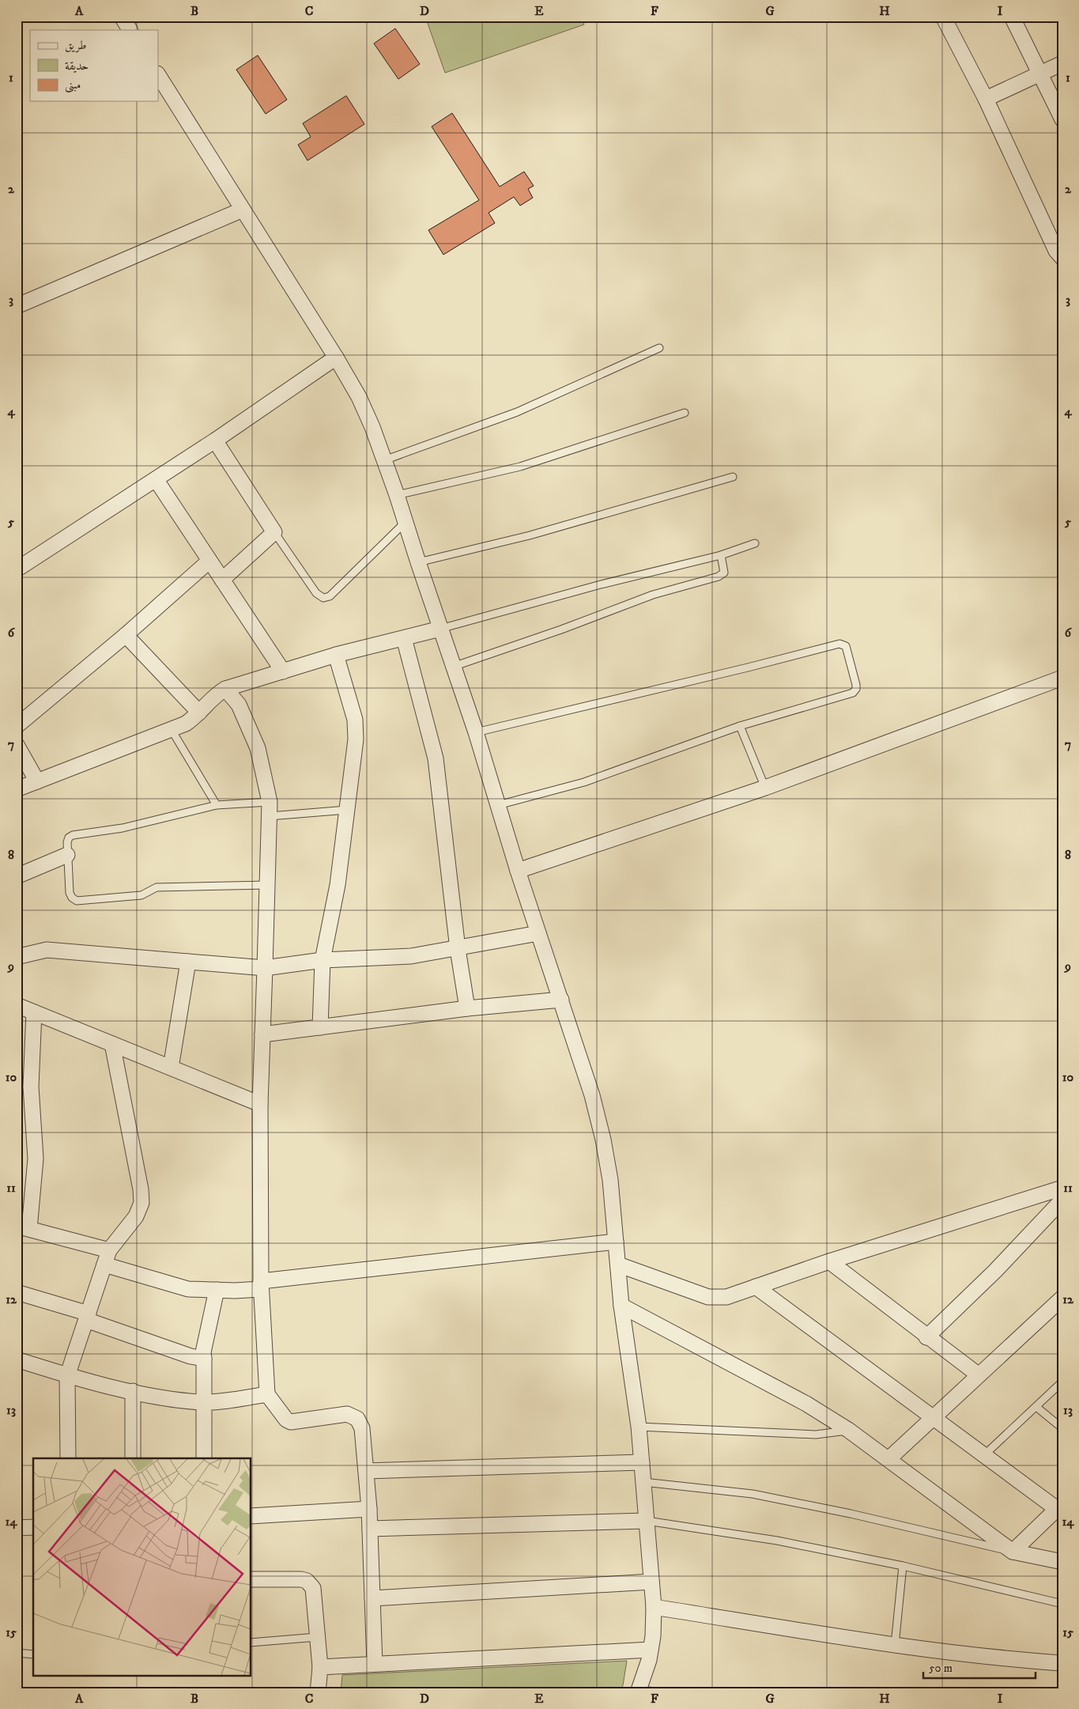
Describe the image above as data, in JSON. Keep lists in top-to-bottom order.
{
  "legend": ["طريق", "حديقة", "مبنى"],
  "scale_bar": "50 m",
  "grid": {
    "columns": [
      "A",
      "B",
      "C",
      "D",
      "E",
      "F",
      "G",
      "H",
      "I"
    ],
    "rows": [
      "1",
      "2",
      "3",
      "4",
      "5",
      "6",
      "7",
      "8",
      "9",
      "10",
      "11",
      "12",
      "13",
      "14",
      "15"
    ]
  }
}
